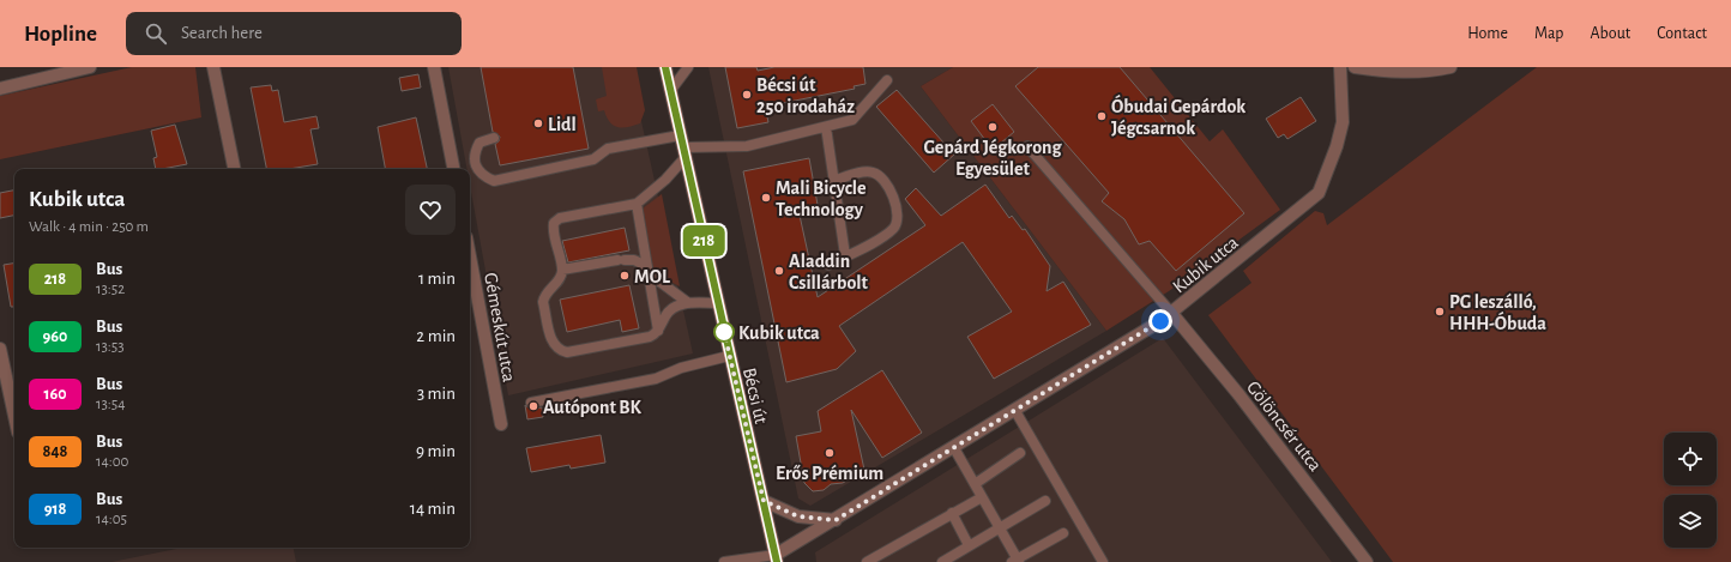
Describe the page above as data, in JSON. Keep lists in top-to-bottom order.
{
  "streets": {
    "main road": ["Bécsi út"],
    "street": ["Kubik utca", "Gémeskút utca", "Gölöncsér utca"]
  },
  "crossings": [
    ["Kubik utca", "Bécsi út"],
    ["Kubik utca", "Gölöncsér utca"]
  ],
  "places": [
    "Bécsi út 250 irodaház",
    "Óbudai Gepárdok Jégcsarnok",
    "Lidl",
    "Gepárd Jégkorong Egyesület",
    "Mali Bicycle Technology",
    "Aladdin Csillárbolt",
    "MOL",
    "PG leszálló, HHH-Óbuda",
    "Kubik utca",
    "Autópont BK",
    "Erős Prémium"
  ],
  "lines": ["bus line 218"],
  "page": {
    "header": "Hopline",
    "search": "Search here",
    "nav": [
      "Home",
      "Map",
      "About",
      "Contact"
    ],
    "on_map": "218",
    "heading": ["Kubik utca", "Walk · 4 min · 250 m"],
    "list": [
      {
        "mark": "218",
        "name": "Bus",
        "note": "13:52",
        "value": "1 min"
      },
      {
        "mark": "960",
        "name": "Bus",
        "note": "13:53",
        "value": "2 min"
      },
      {
        "mark": "160",
        "name": "Bus",
        "note": "13:54",
        "value": "3 min"
      },
      {
        "mark": "848",
        "name": "Bus",
        "note": "14:00",
        "value": "9 min"
      },
      {
        "mark": "918",
        "name": "Bus",
        "note": "14:05",
        "value": "14 min"
      }
    ]
  }
}
